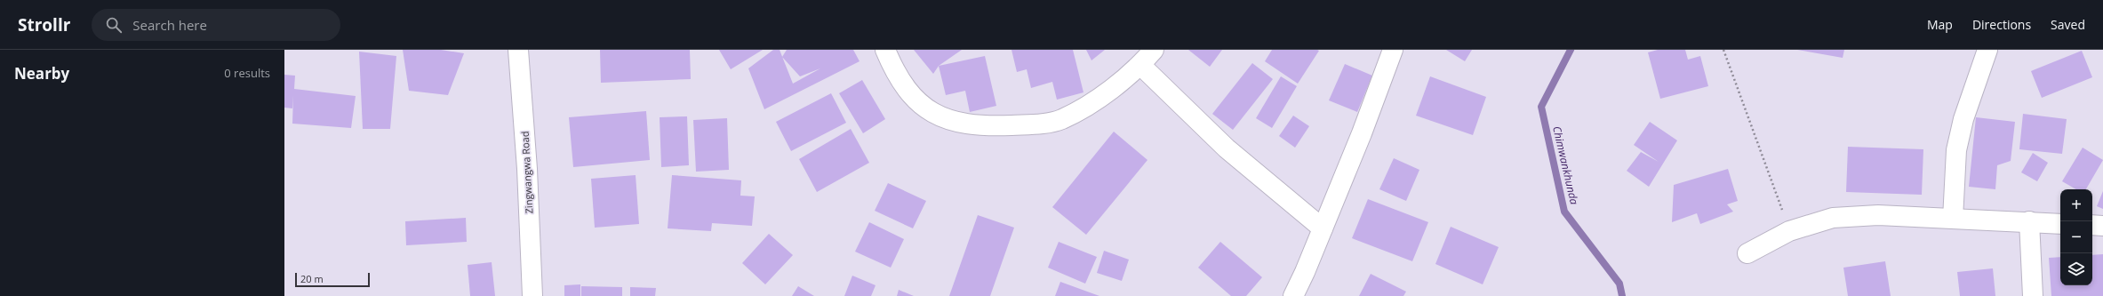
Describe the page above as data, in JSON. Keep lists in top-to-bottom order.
{
  "streets": {
    "street": ["Zingwangwa Road"]
  },
  "water": ["Chimwankhunda"],
  "scale_bar": "20 m",
  "page": {
    "header": "Strollr",
    "search": "Search here",
    "nav": ["Map", "Directions", "Saved"],
    "heading": ["Nearby", "0 results"],
    "map_buttons": ["+", "−"],
    "scale": "20 m"
  }
}
